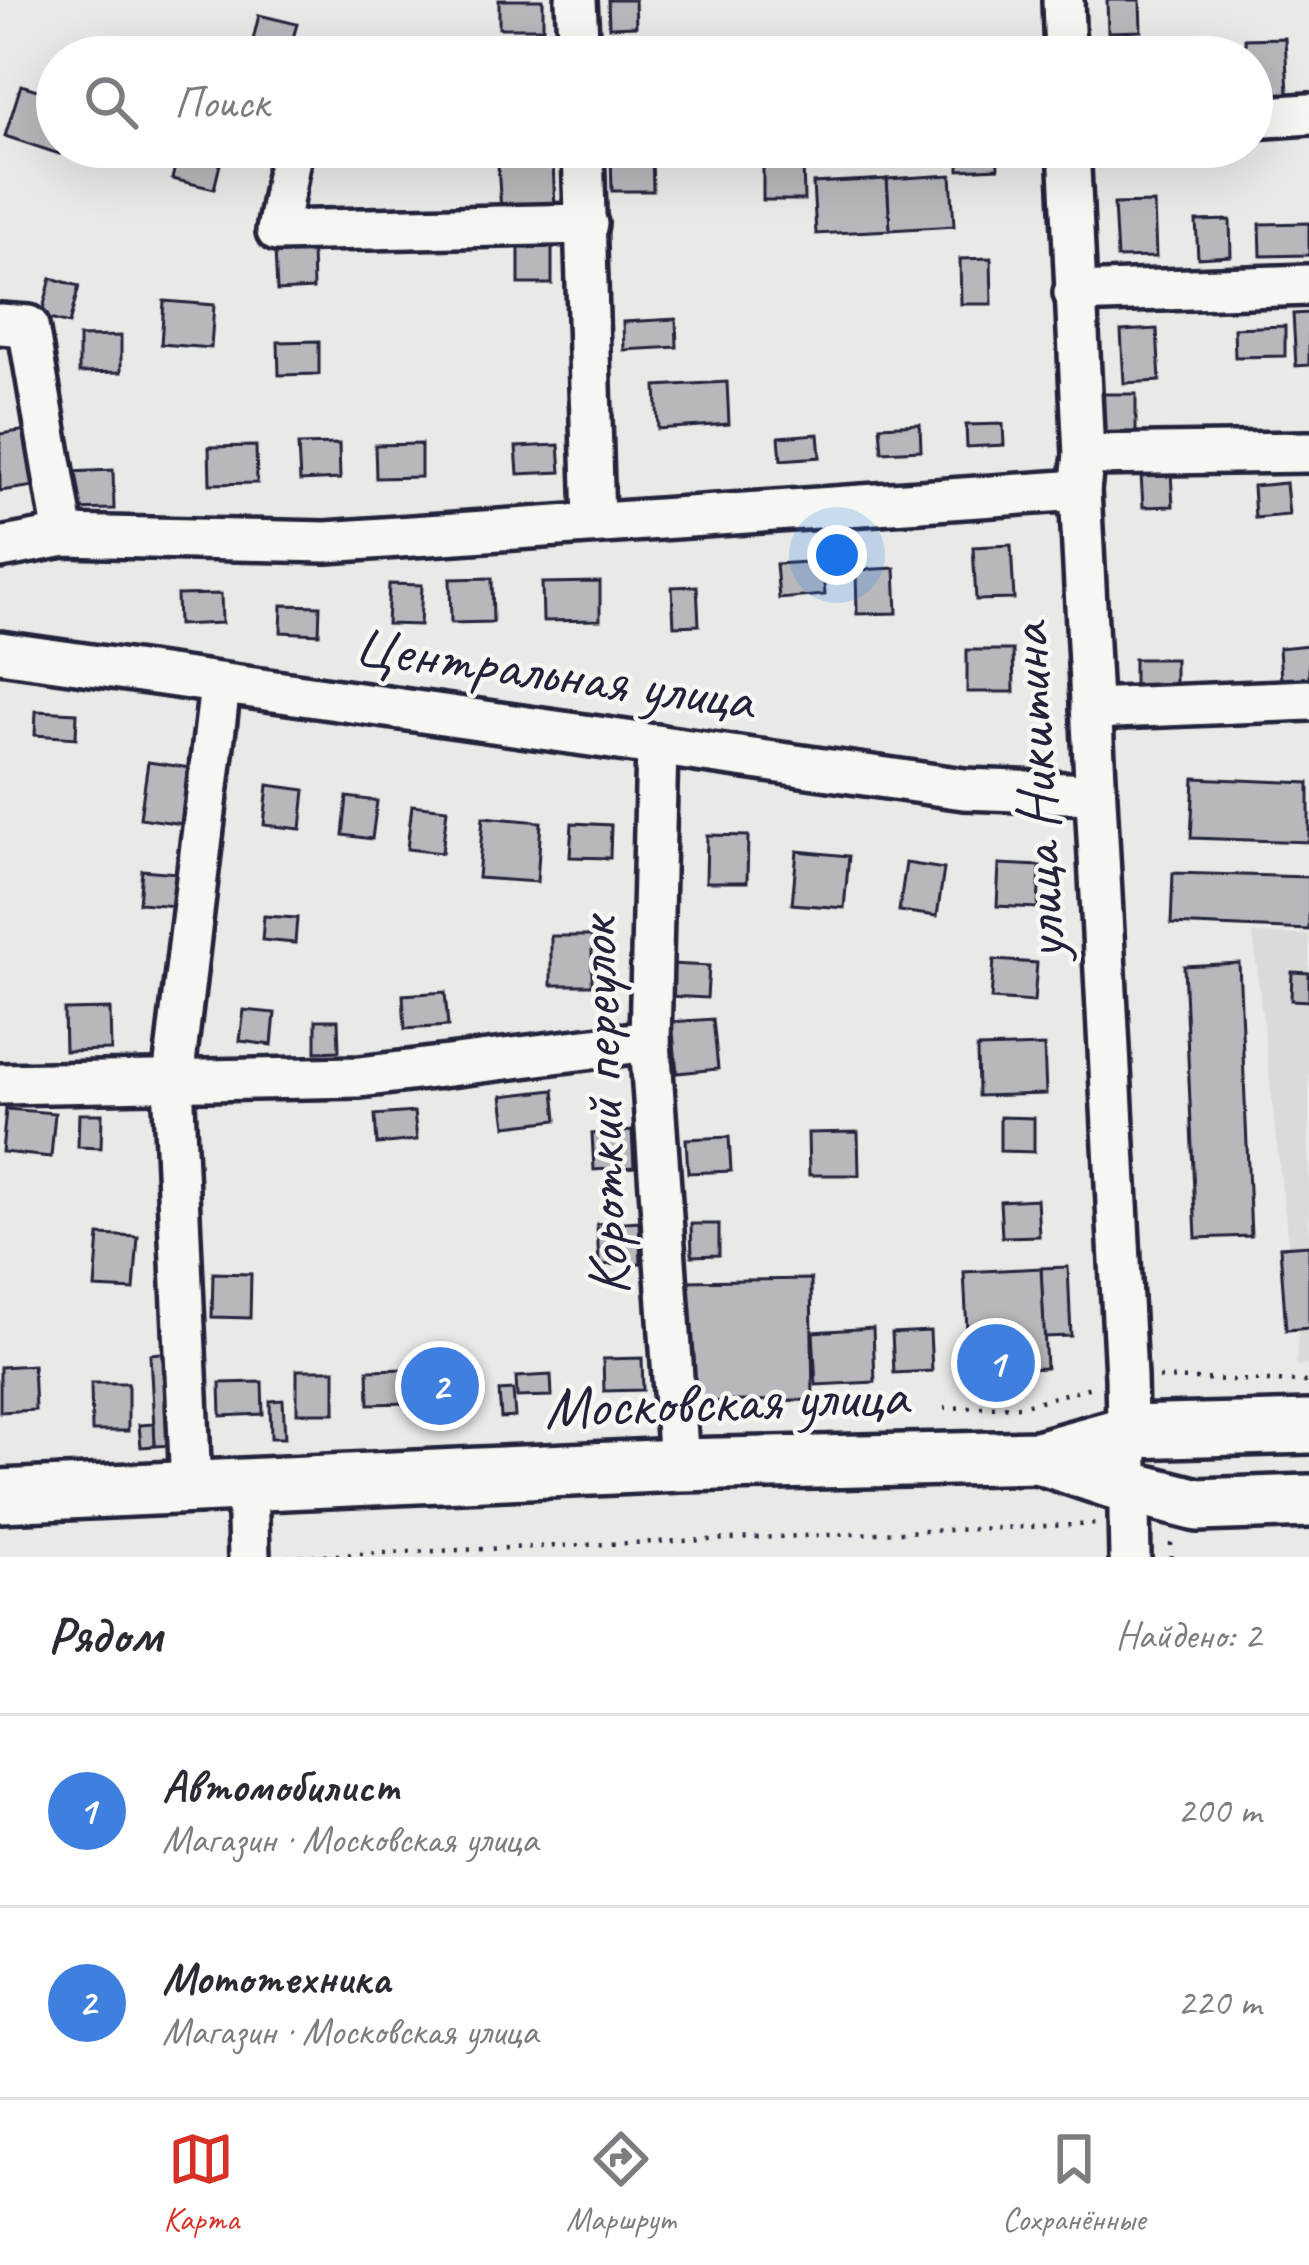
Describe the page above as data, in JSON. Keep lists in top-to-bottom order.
{
  "streets": {
    "main road": ["Московская улица"],
    "street": ["Центральная улица", "улица Никитина", "Короткий переулок"]
  },
  "crossings": [
    ["Центральная улица", "улица Никитина"],
    ["Центральная улица", "Короткий переулок"],
    ["улица Никитина", "Московская улица"],
    ["Короткий переулок", "Московская улица"]
  ],
  "page": {
    "search": "Поиск",
    "pins": ["1", "2"],
    "heading": ["Рядом", "Найдено: 2"],
    "list": [
      {
        "mark": "1",
        "name": "Автомобилист",
        "note": "Магазин · Московская улица",
        "value": "200 m"
      },
      {
        "mark": "2",
        "name": "Мототехника",
        "note": "Магазин · Московская улица",
        "value": "220 m"
      }
    ],
    "nav": ["Карта", "Маршрут", "Сохранённые"]
  }
}
